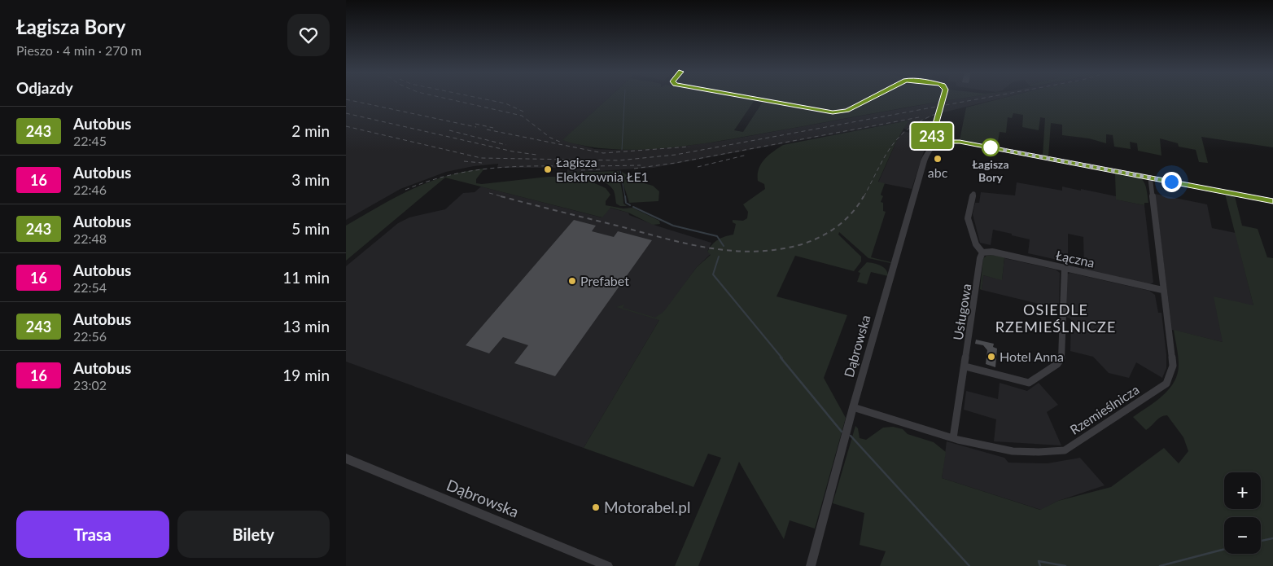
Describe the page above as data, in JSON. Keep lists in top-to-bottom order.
{
  "streets": {
    "street": [
      "Łączna",
      "Usługowa",
      "Dąbrowska",
      "Rzemieślnicza"
    ]
  },
  "crossings": [
    ["Łączna", "Usługowa"],
    ["Łączna", "Rzemieślnicza"],
    ["Usługowa", "Rzemieślnicza"],
    ["Dąbrowska", "Rzemieślnicza"]
  ],
  "districts": ["OSIEDLE RZEMIEŚLNICZE"],
  "places": [
    "Łagisza Bory",
    "abc",
    "Łagisza Elektrownia ŁE1",
    "Prefabet",
    "Hotel Anna",
    "Motorabel.pl"
  ],
  "lines": ["bus line 243"],
  "page": {
    "heading": [
      ["Łagisza Bory", "Pieszo · 4 min · 270 m"],
      "Odjazdy"
    ],
    "on_map": "243",
    "list": [
      {
        "mark": "243",
        "name": "Autobus",
        "note": "22:45",
        "value": "2 min"
      },
      {
        "mark": "16",
        "name": "Autobus",
        "note": "22:46",
        "value": "3 min"
      },
      {
        "mark": "243",
        "name": "Autobus",
        "note": "22:48",
        "value": "5 min"
      },
      {
        "mark": "16",
        "name": "Autobus",
        "note": "22:54",
        "value": "11 min"
      },
      {
        "mark": "243",
        "name": "Autobus",
        "note": "22:56",
        "value": "13 min"
      },
      {
        "mark": "16",
        "name": "Autobus",
        "note": "23:02",
        "value": "19 min"
      }
    ],
    "map_buttons": ["+", "−"],
    "buttons": ["Trasa", "Bilety"]
  }
}
